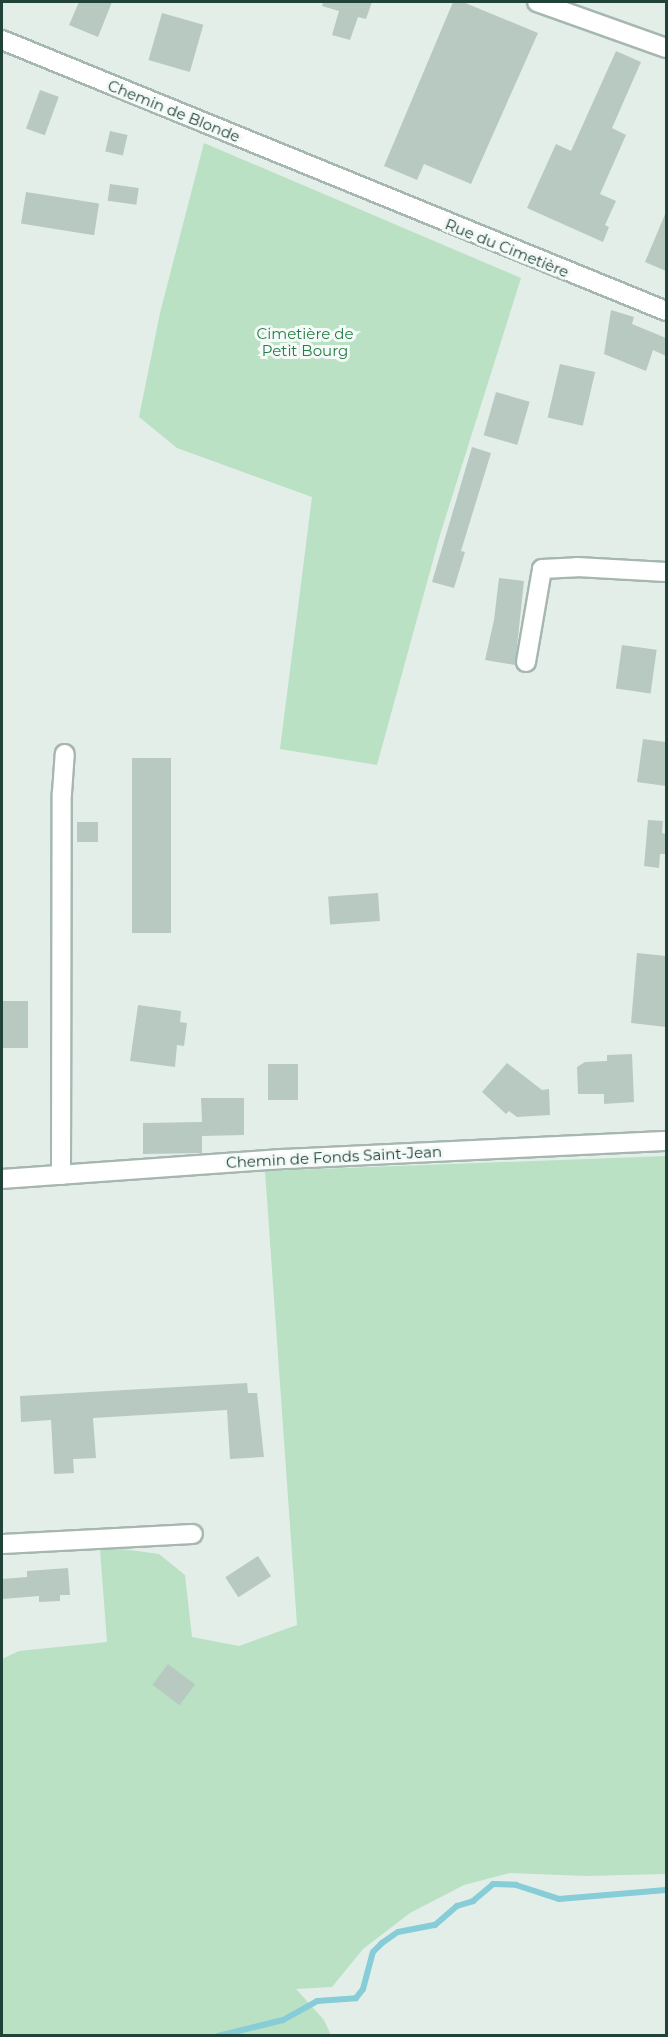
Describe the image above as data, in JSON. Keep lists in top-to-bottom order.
{
  "streets": {
    "street": ["Chemin de Blonde", "Rue du Cimetière", "Chemin de Fonds Saint-Jean"]
  },
  "crossings": [
    ["Chemin de Blonde", "Rue du Cimetière"]
  ],
  "parks": ["Cimetière de Petit Bourg"]
}
